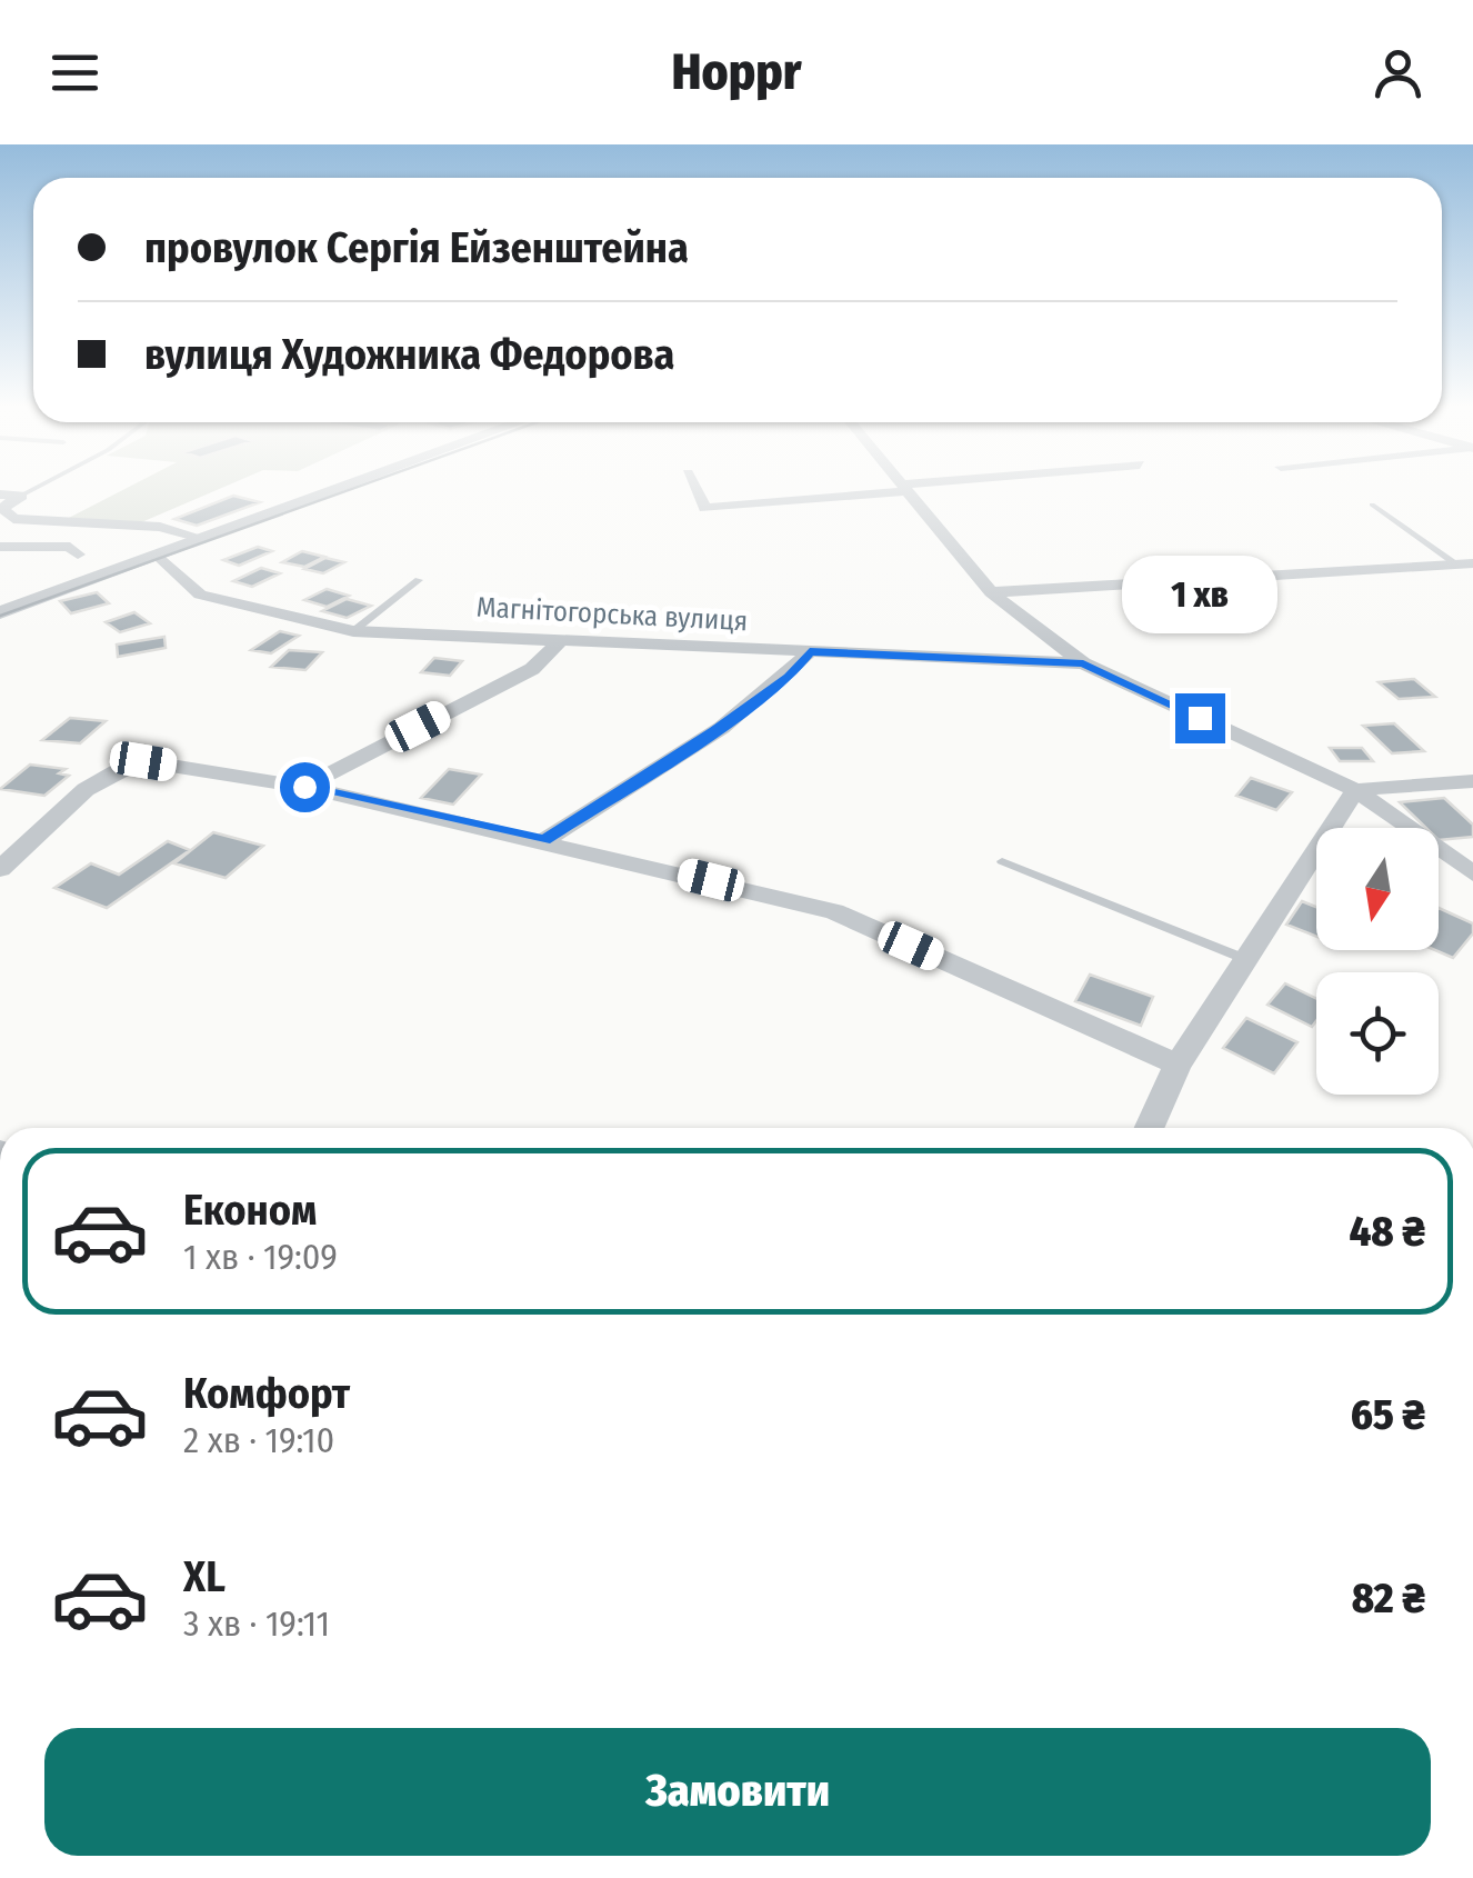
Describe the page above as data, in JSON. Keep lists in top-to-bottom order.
{
  "streets": {
    "street": ["Магнітогорська вулиця"]
  },
  "north": "bottom",
  "page": {
    "header": "Hoppr",
    "banner": ["провулок Сергія Ейзенштейна", "вулиця Художника Федорова"],
    "bubble": "1 хв",
    "list": [
      {
        "name": "Економ",
        "note": "1 хв · 19:09",
        "value": "48 ₴"
      },
      {
        "name": "Комфорт",
        "note": "2 хв · 19:10",
        "value": "65 ₴"
      },
      {
        "name": "XL",
        "note": "3 хв · 19:11",
        "value": "82 ₴"
      }
    ],
    "buttons": "Замовити"
  }
}
